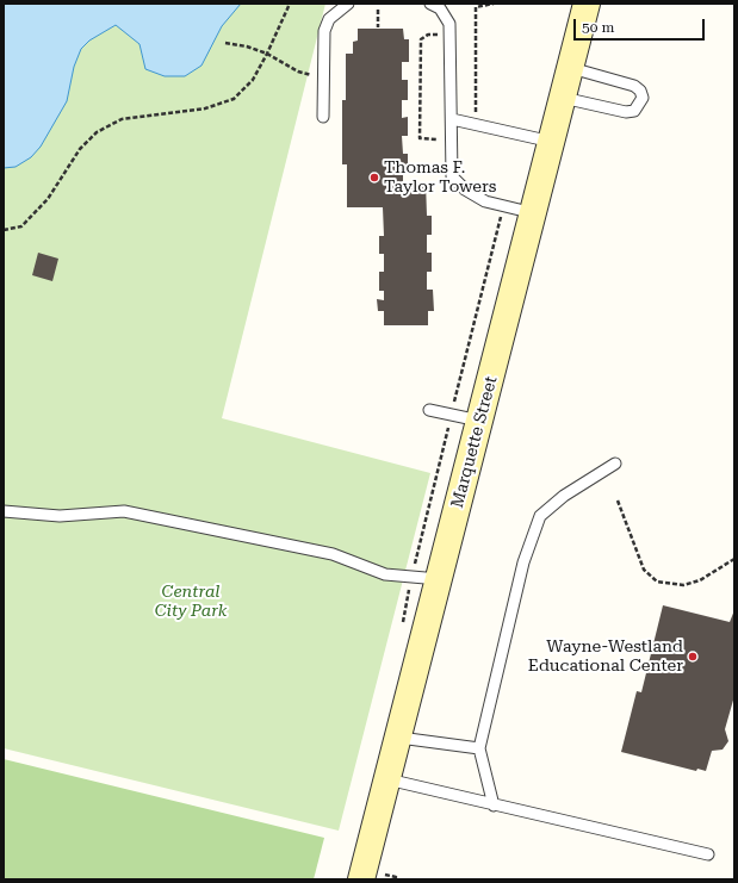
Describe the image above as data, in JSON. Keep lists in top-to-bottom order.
{
  "streets": {
    "street": ["Marquette Street"]
  },
  "parks": ["Central City Park"],
  "places": ["Thomas F. Taylor Towers", "Wayne-Westland Educational Center"],
  "scale_bar": "50 m"
}
